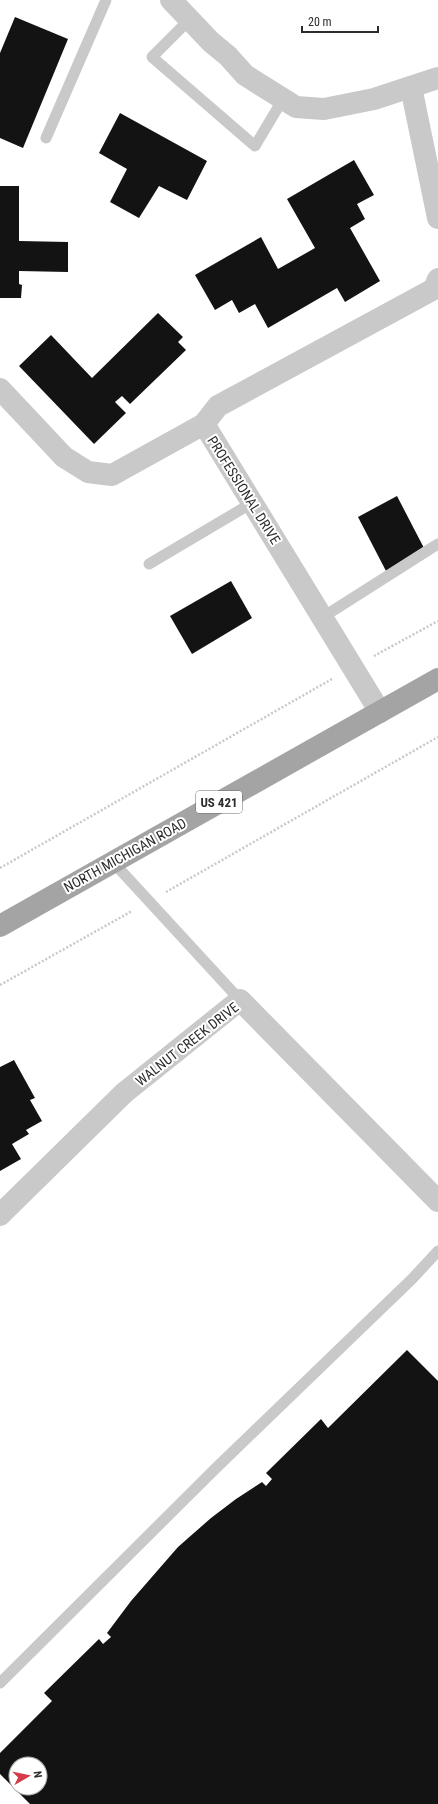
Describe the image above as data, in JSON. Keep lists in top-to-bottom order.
{
  "streets": {
    "main road": ["US 421", "NORTH MICHIGAN ROAD"],
    "street": ["PROFESSIONAL DRIVE", "WALNUT CREEK DRIVE"]
  },
  "crossings": [
    ["PROFESSIONAL DRIVE", "NORTH MICHIGAN ROAD"]
  ],
  "scale_bar": "20 m",
  "north": "right"
}
